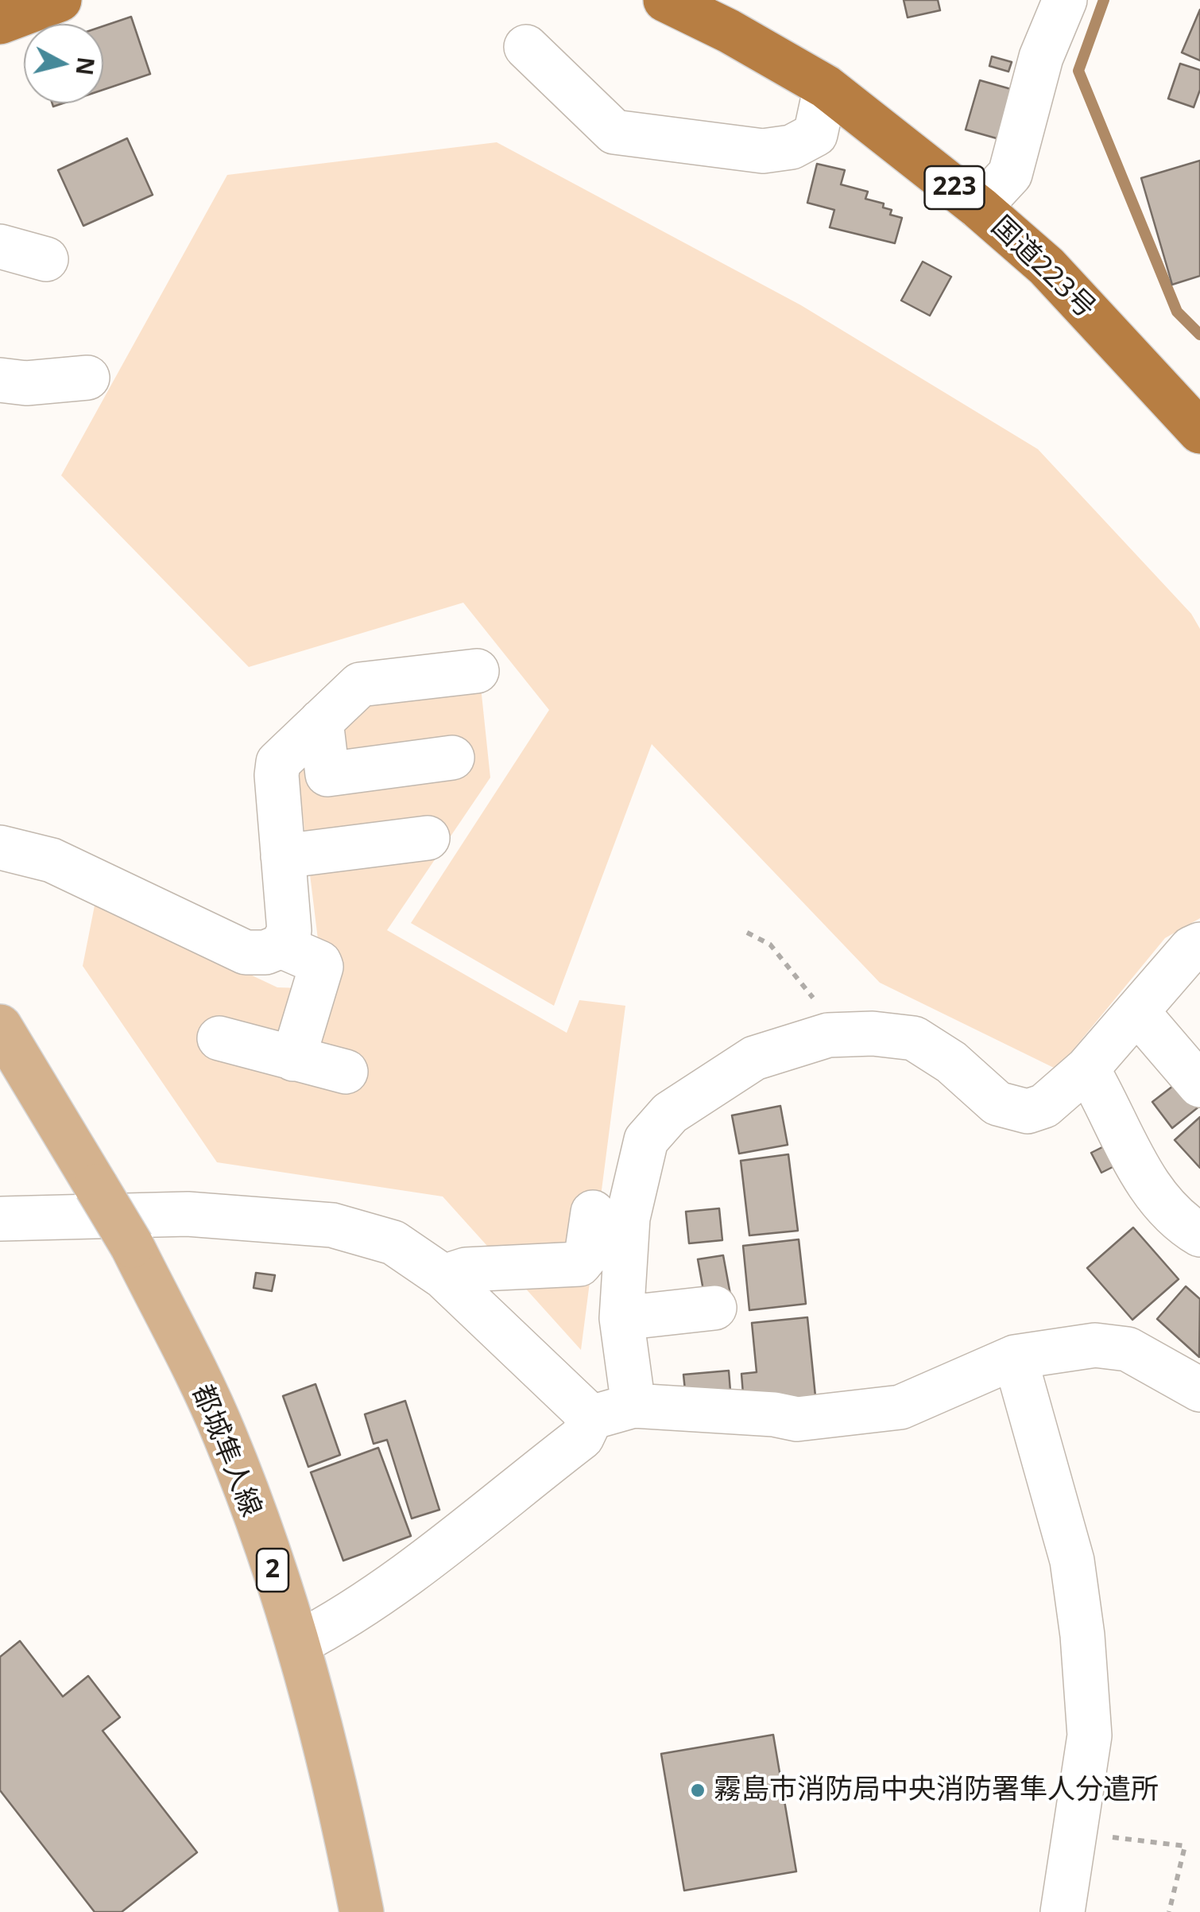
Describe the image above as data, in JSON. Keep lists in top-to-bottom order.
{
  "streets": {
    "highway": ["223", "国道223号"],
    "main road": ["都城隼人線", "2"]
  },
  "places": ["霧島市消防局中央消防署隼人分遣所"],
  "north": "right"
}
